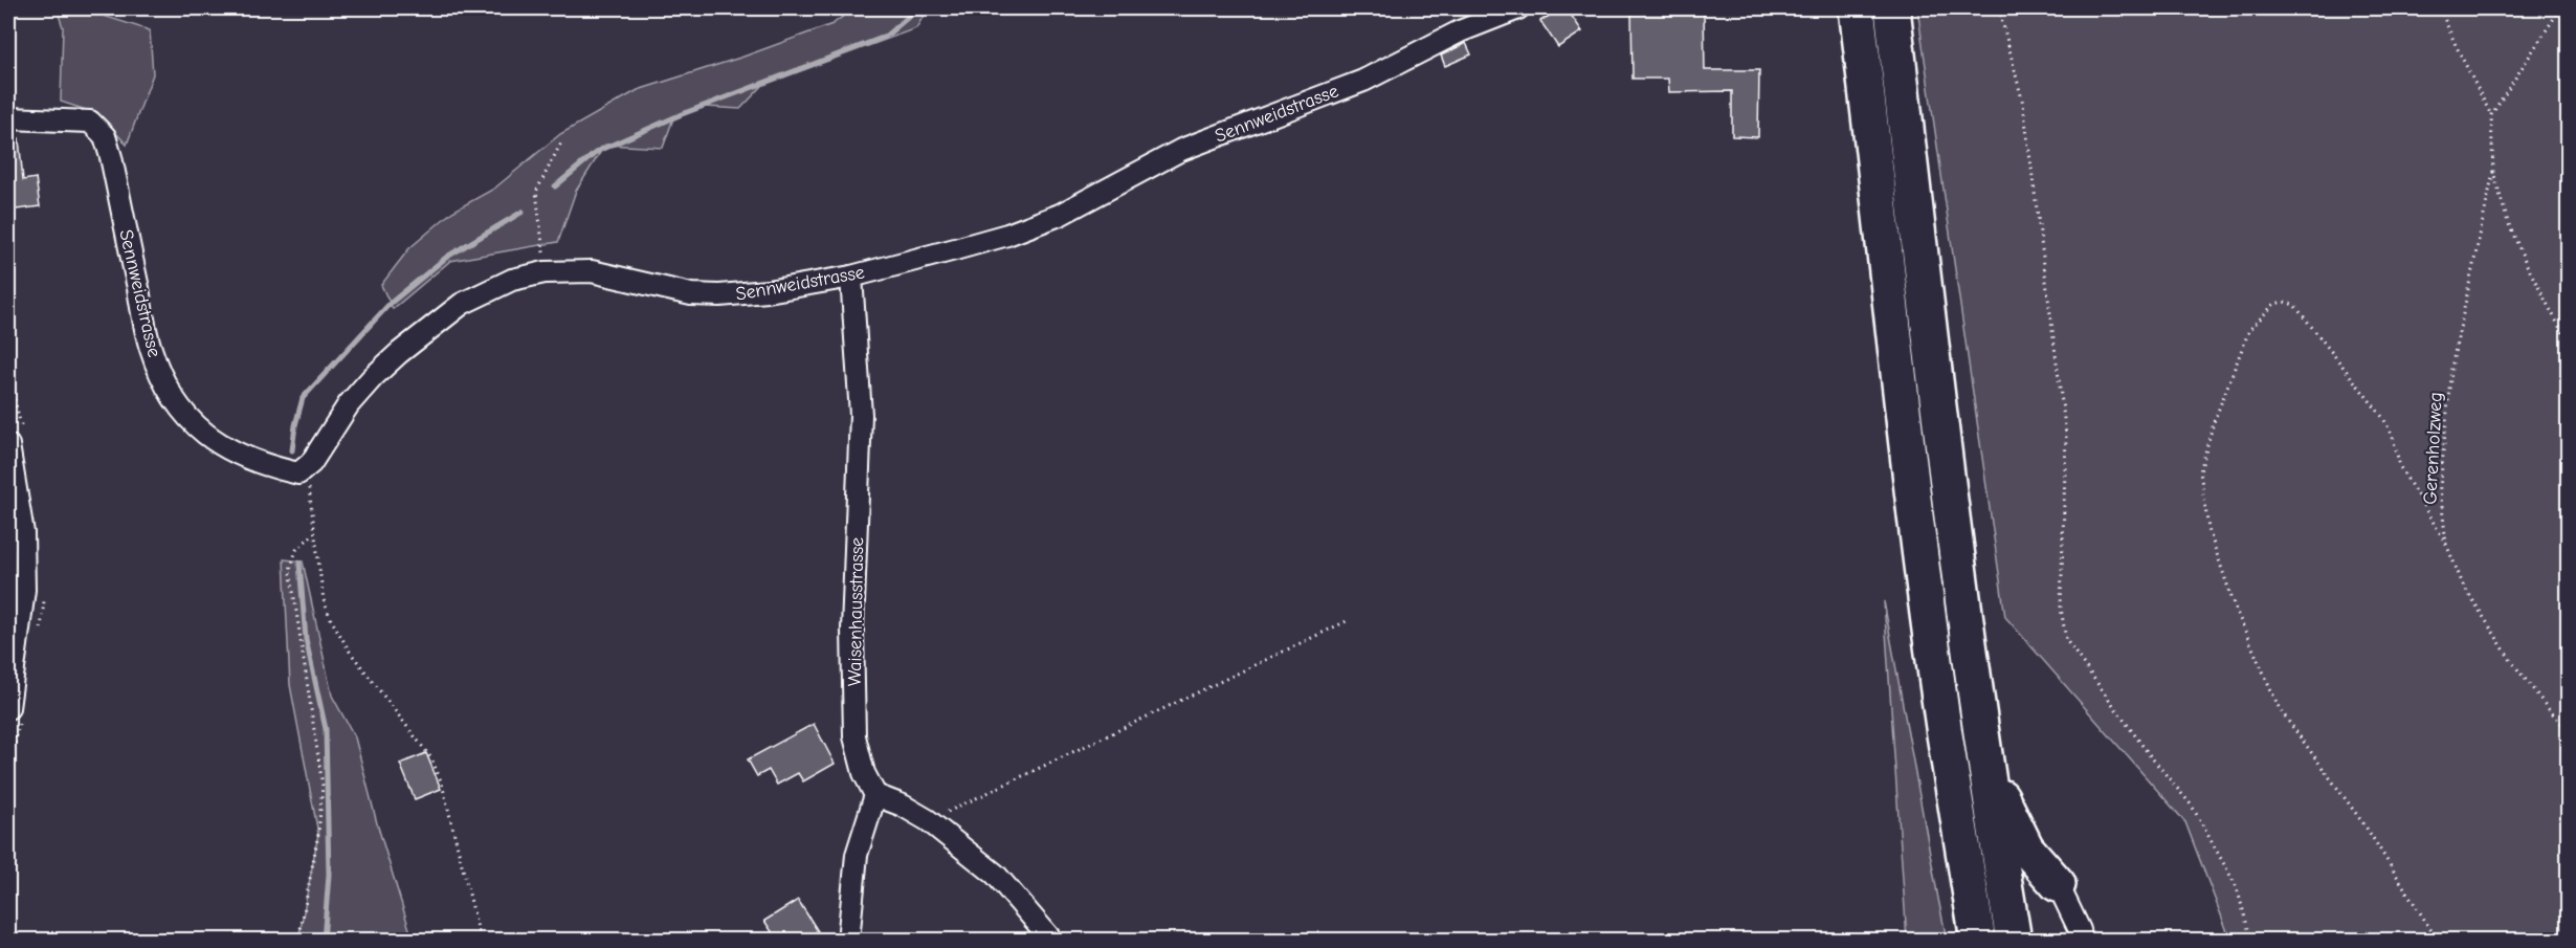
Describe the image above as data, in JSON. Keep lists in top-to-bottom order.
{
  "streets": {
    "street": ["Sennweidstrasse", "Waisenhausstrasse"],
    "path": ["Gerenholzweg"]
  },
  "crossings": [
    ["Sennweidstrasse", "Waisenhausstrasse"]
  ]
}
